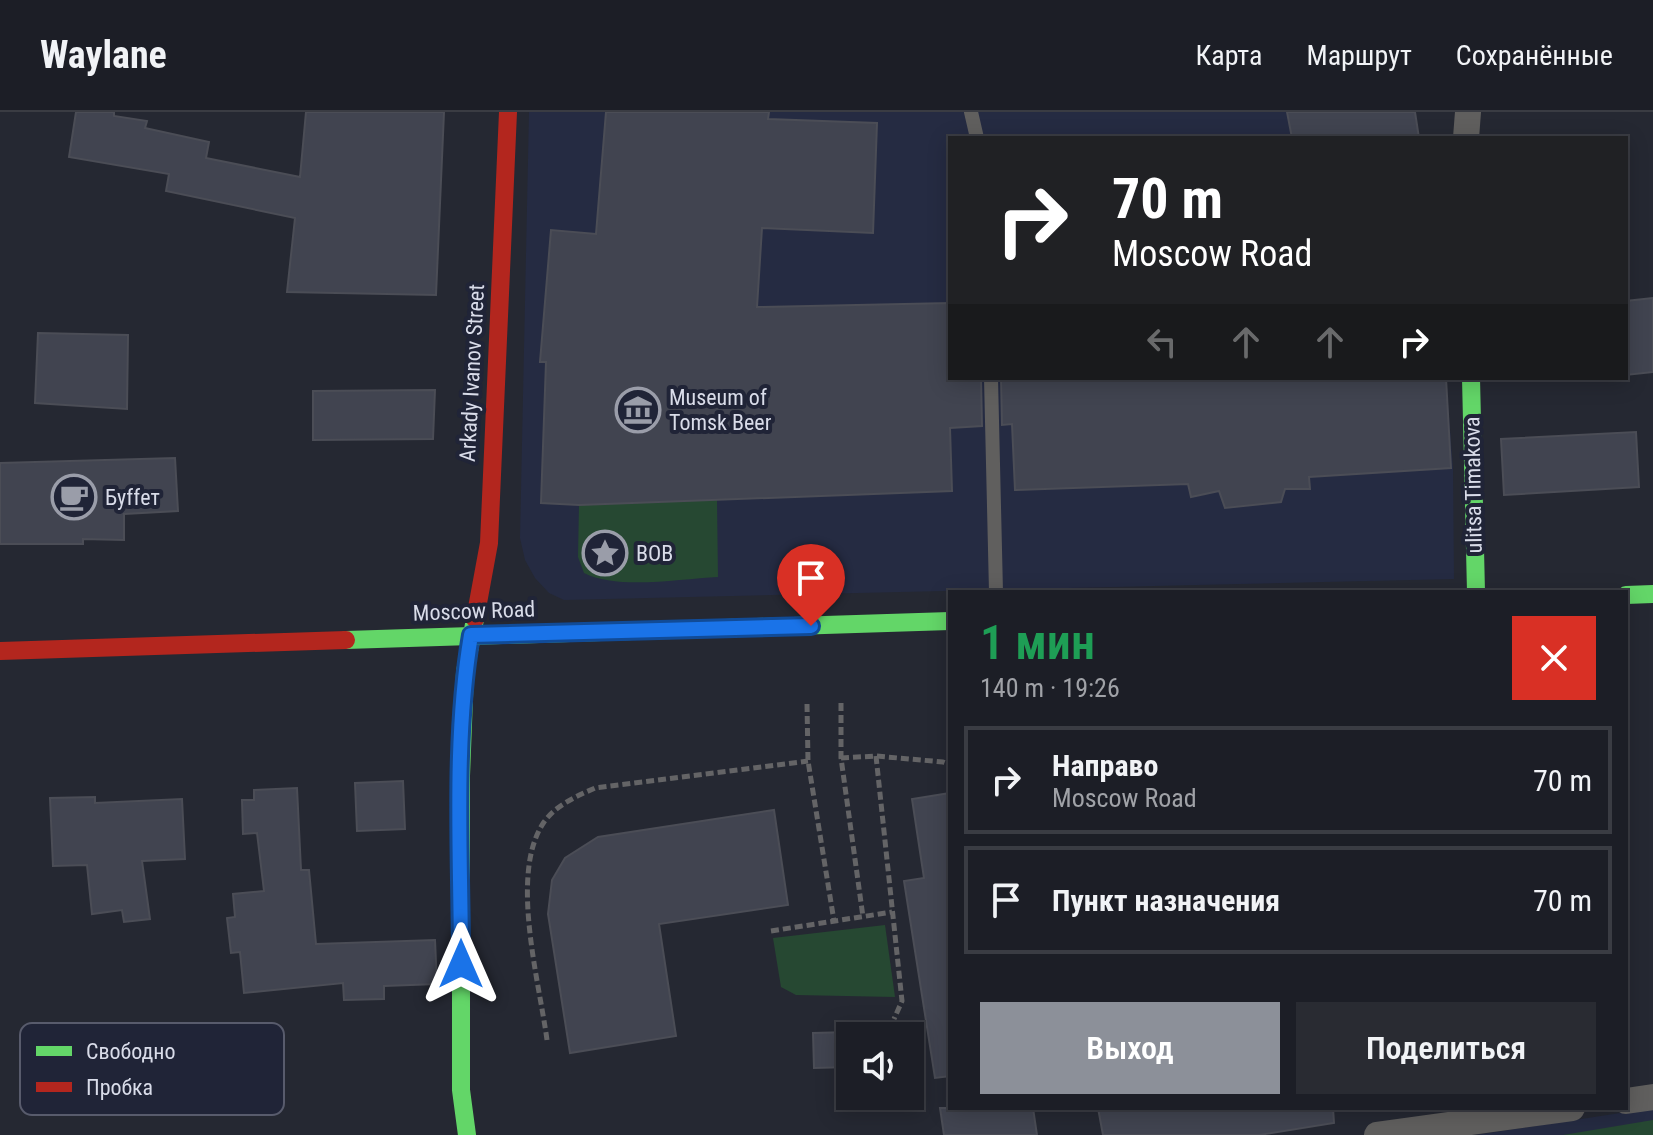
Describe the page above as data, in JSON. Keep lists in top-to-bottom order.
{
  "streets": {
    "street": ["Arkady Ivanov Street", "ulitsa Timakova", "Moscow Road"]
  },
  "crossings": [
    ["Arkady Ivanov Street", "Moscow Road"]
  ],
  "places": {
    "museum": ["Museum of Tomsk Beer"],
    "cafe": ["Буffет"],
    "place": ["ВОВ"]
  },
  "legend": ["Свободно", "Пробка"],
  "page": {
    "header": "Waylane",
    "nav": ["Карта", "Маршрут", "Сохранённые"],
    "turn": ["70 m", "Moscow Road"],
    "heading": ["1 мин", "140 m · 19:26"],
    "list": [
      {
        "name": "Направо",
        "note": "Moscow Road",
        "value": "70 m"
      },
      {
        "name": "Пункт назначения",
        "value": "70 m"
      }
    ],
    "buttons": ["Выход", "Поделиться"]
  }
}
